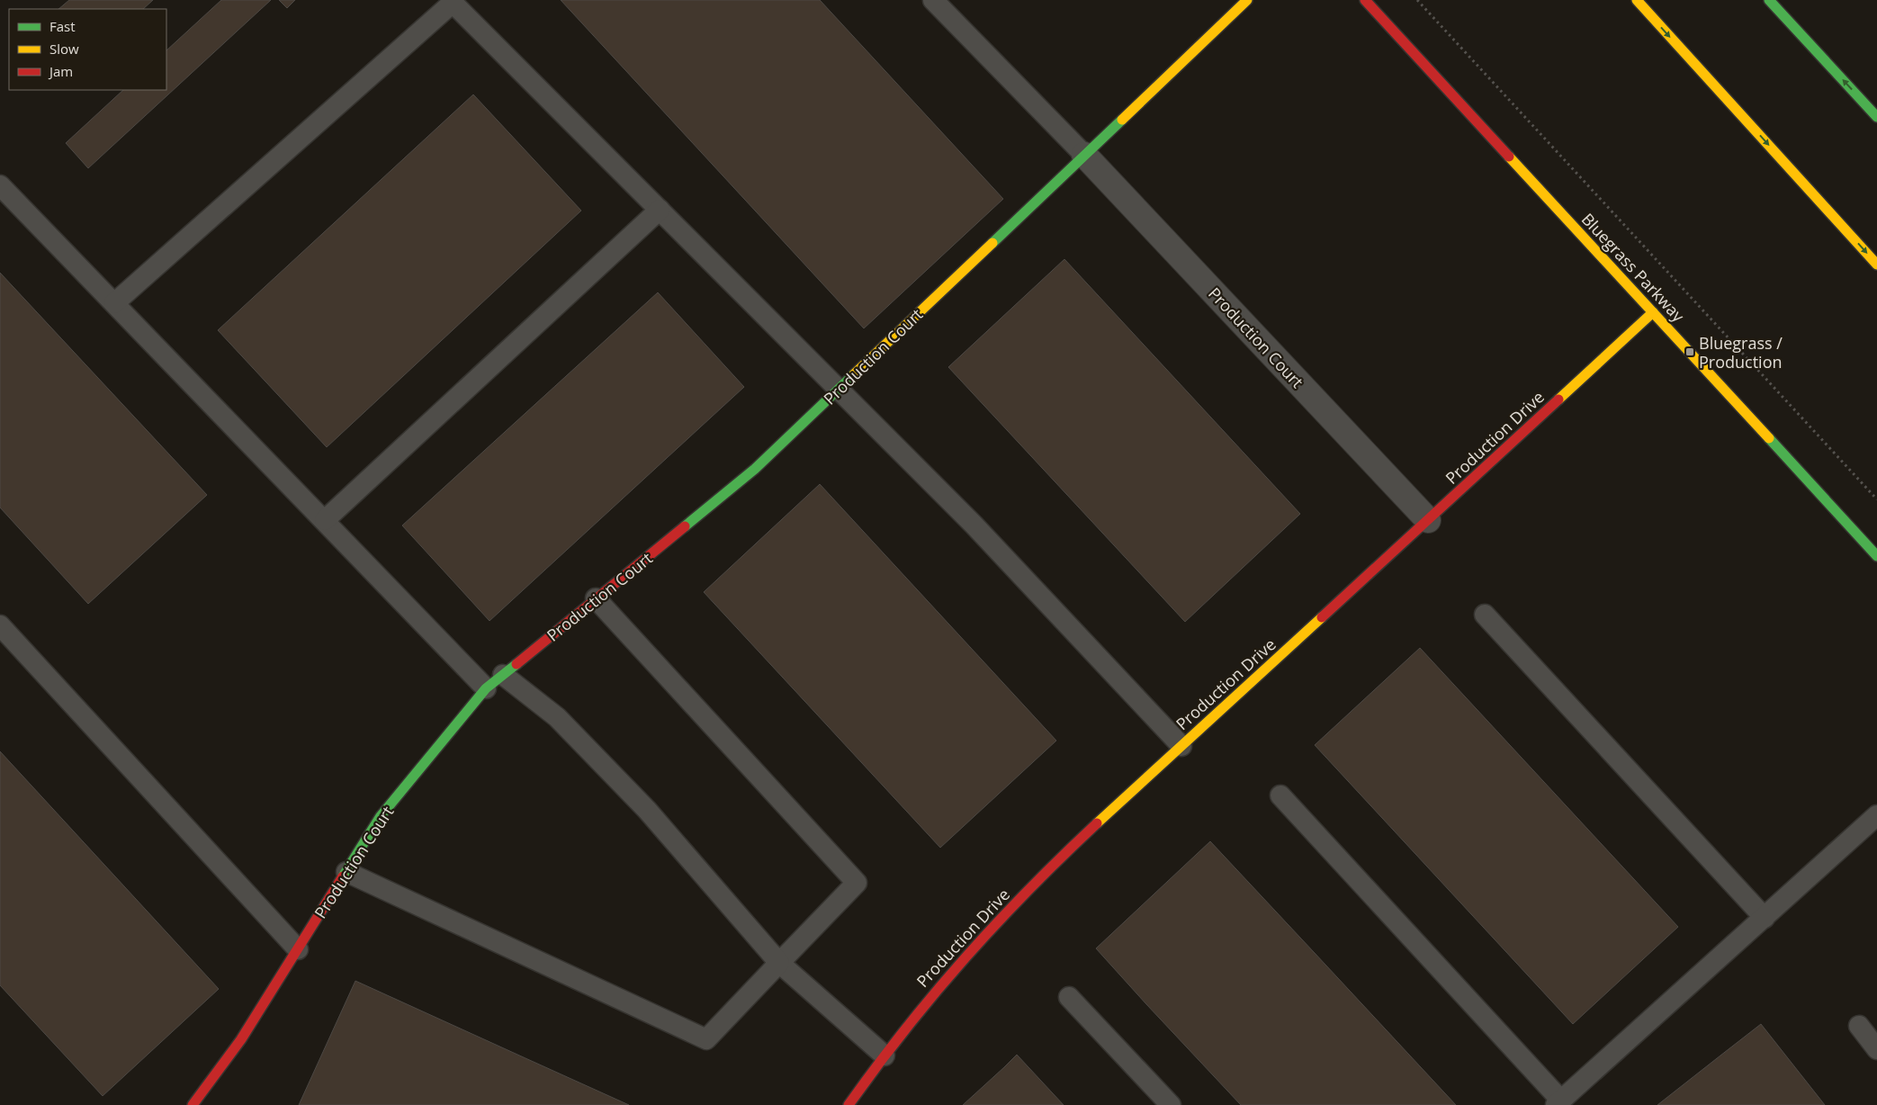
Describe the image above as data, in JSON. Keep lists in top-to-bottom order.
{
  "streets": {
    "main road": ["Bluegrass Parkway", "Production Court", "Production Drive"]
  },
  "crossings": [
    ["Bluegrass Parkway", "Production Drive"],
    ["Production Court", "Production Drive"]
  ],
  "places": {
    "transit": ["Bluegrass / Production"]
  },
  "legend": ["Fast", "Slow", "Jam"]
}
